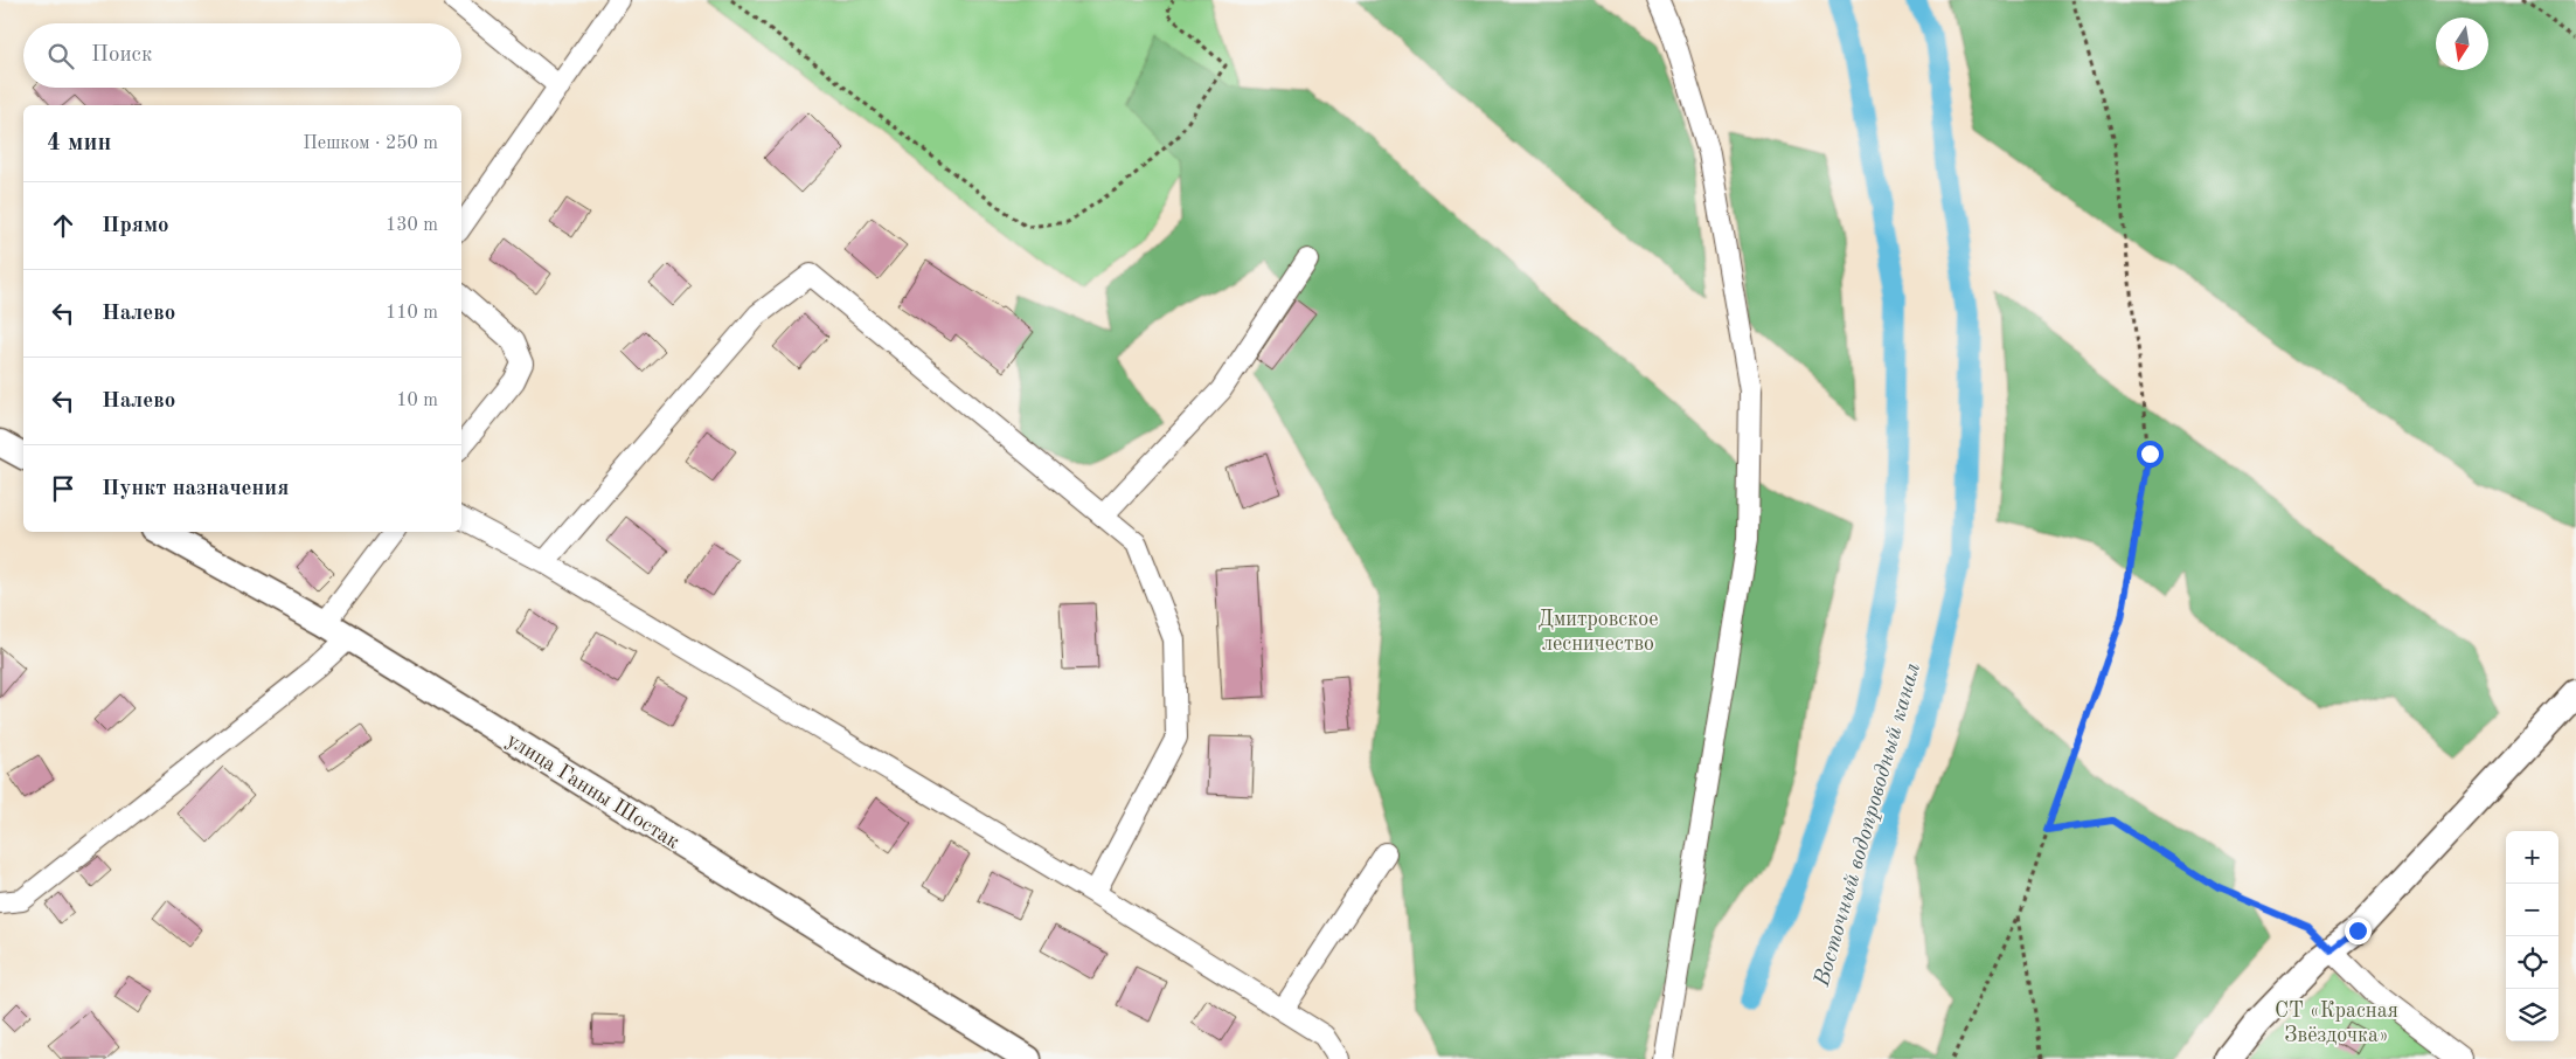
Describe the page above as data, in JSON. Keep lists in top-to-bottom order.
{
  "streets": {
    "main road": ["улица Ганны Шостак"]
  },
  "water": ["Восточный водопроводный канал"],
  "parks": ["Дмитровское лесничество", "СТ «Красная Звёздочка»"],
  "north": "bottom",
  "page": {
    "search": "Поиск",
    "heading": ["4 мин", "Пешком · 250 m"],
    "list": [
      ["Прямо", "130 m"],
      ["Налево", "110 m"],
      ["Налево", "10 m"],
      "Пункт назначения"
    ],
    "map_buttons": ["+", "−"]
  }
}
